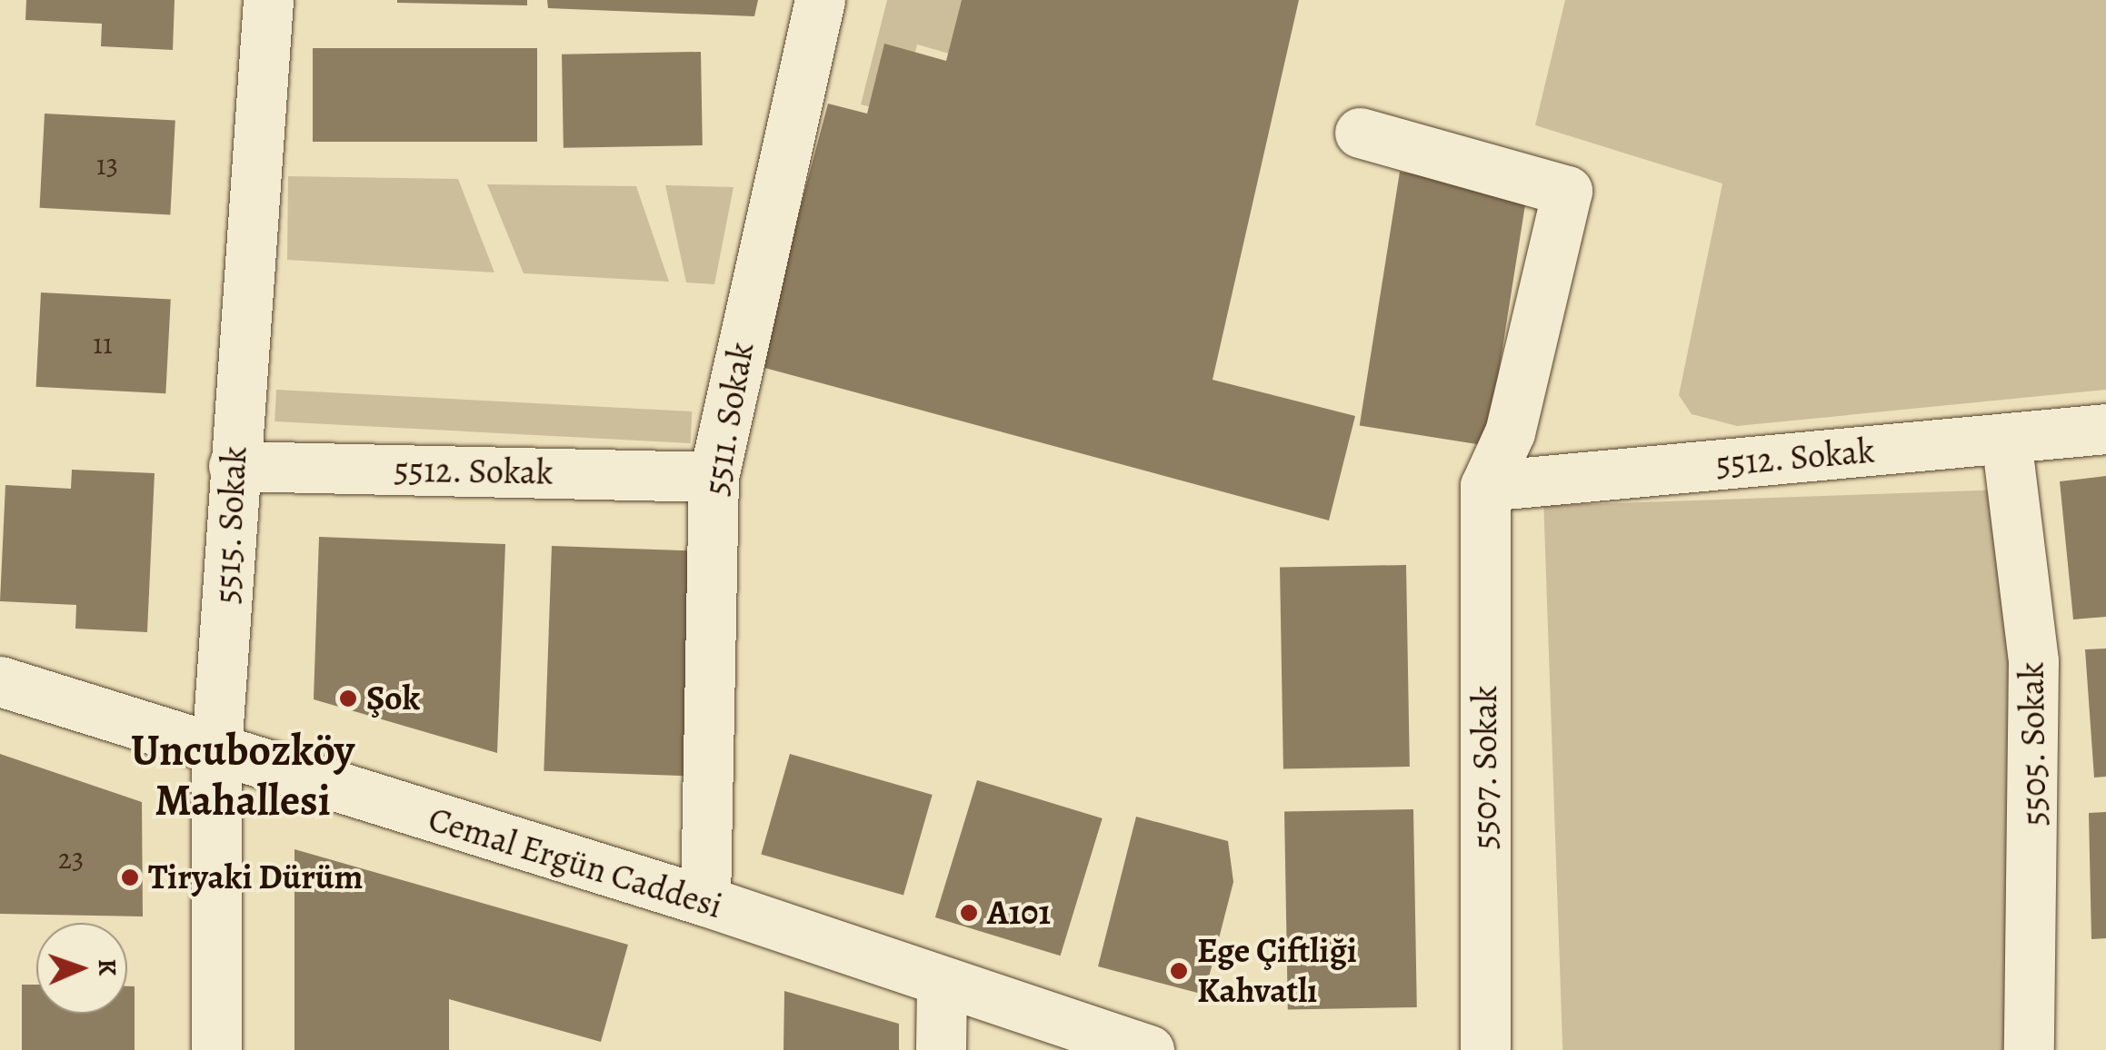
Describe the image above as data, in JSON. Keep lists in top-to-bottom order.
{
  "streets": {
    "street": [
      "5511. Sokak",
      "5512. Sokak",
      "5515. Sokak",
      "5505. Sokak",
      "5507. Sokak",
      "Cemal Ergün Caddesi"
    ]
  },
  "crossings": [
    ["5511. Sokak", "5512. Sokak"],
    ["5511. Sokak", "Cemal Ergün Caddesi"],
    ["5512. Sokak", "5515. Sokak"],
    ["5512. Sokak", "5505. Sokak"],
    ["5512. Sokak", "5507. Sokak"],
    ["5515. Sokak", "Cemal Ergün Caddesi"]
  ],
  "districts": ["Uncubozköy Mahallesi"],
  "places": [
    "Şok",
    "Tiryaki Dürüm",
    "A101",
    "Ege Çiftliği Kahvatlı"
  ],
  "house_numbers": ["13", "11", "23"],
  "north": "right"
}
